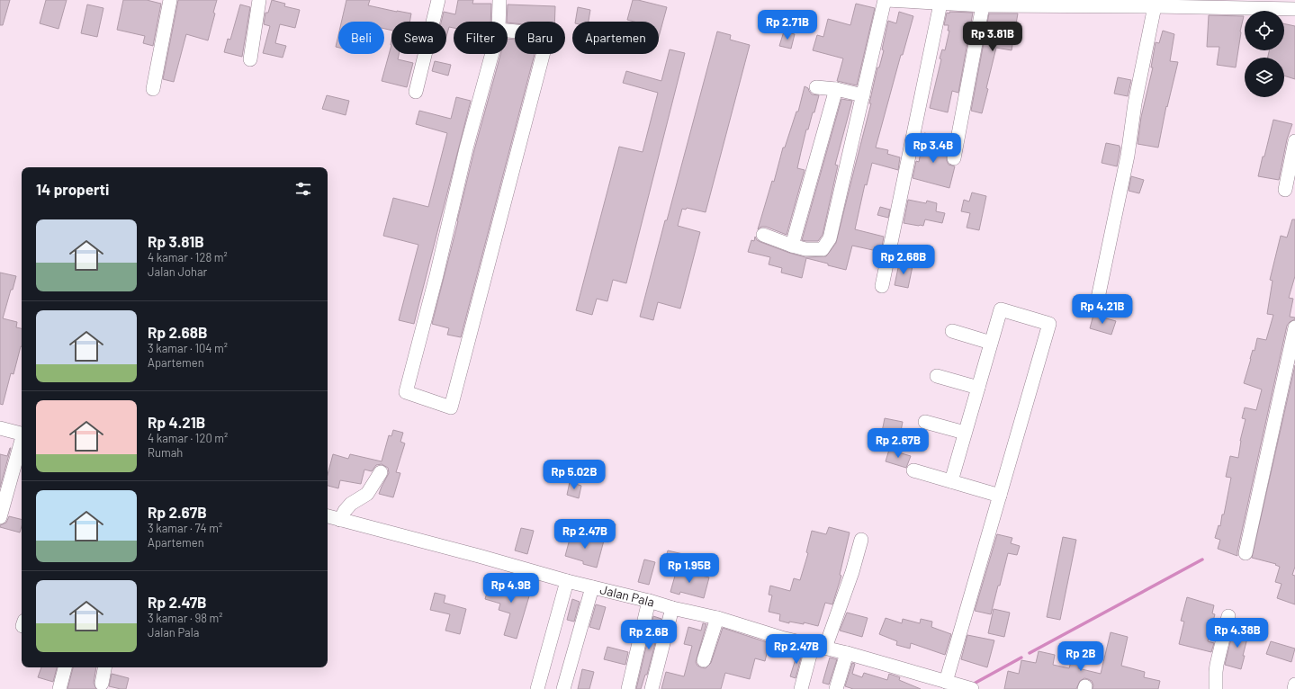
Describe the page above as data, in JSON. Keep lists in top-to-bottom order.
{
  "streets": {
    "street": ["Jalan Pala"]
  },
  "page": {
    "price": [
      "Rp 2.71B",
      "Rp 3.81B",
      "Rp 3.4B",
      "Rp 2.68B",
      "Rp 4.21B",
      "Rp 2.67B",
      "Rp 5.02B",
      "Rp 2.47B",
      "Rp 1.95B",
      "Rp 4.9B",
      "Rp 4.38B",
      "Rp 2.6B",
      "Rp 2.47B",
      "Rp 2B"
    ],
    "chip": [
      "Beli",
      "Sewa",
      "Filter",
      "Baru",
      "Apartemen"
    ],
    "heading": "14 properti",
    "list": [
      {
        "name": "Rp 3.81B",
        "note": "4 kamar · 128 m² · Jalan Johar"
      },
      {
        "name": "Rp 2.68B",
        "note": "3 kamar · 104 m² · Apartemen"
      },
      {
        "name": "Rp 4.21B",
        "note": "4 kamar · 120 m² · Rumah"
      },
      {
        "name": "Rp 2.67B",
        "note": "3 kamar · 74 m² · Apartemen"
      },
      {
        "name": "Rp 2.47B",
        "note": "3 kamar · 98 m² · Jalan Pala"
      }
    ]
  }
}
